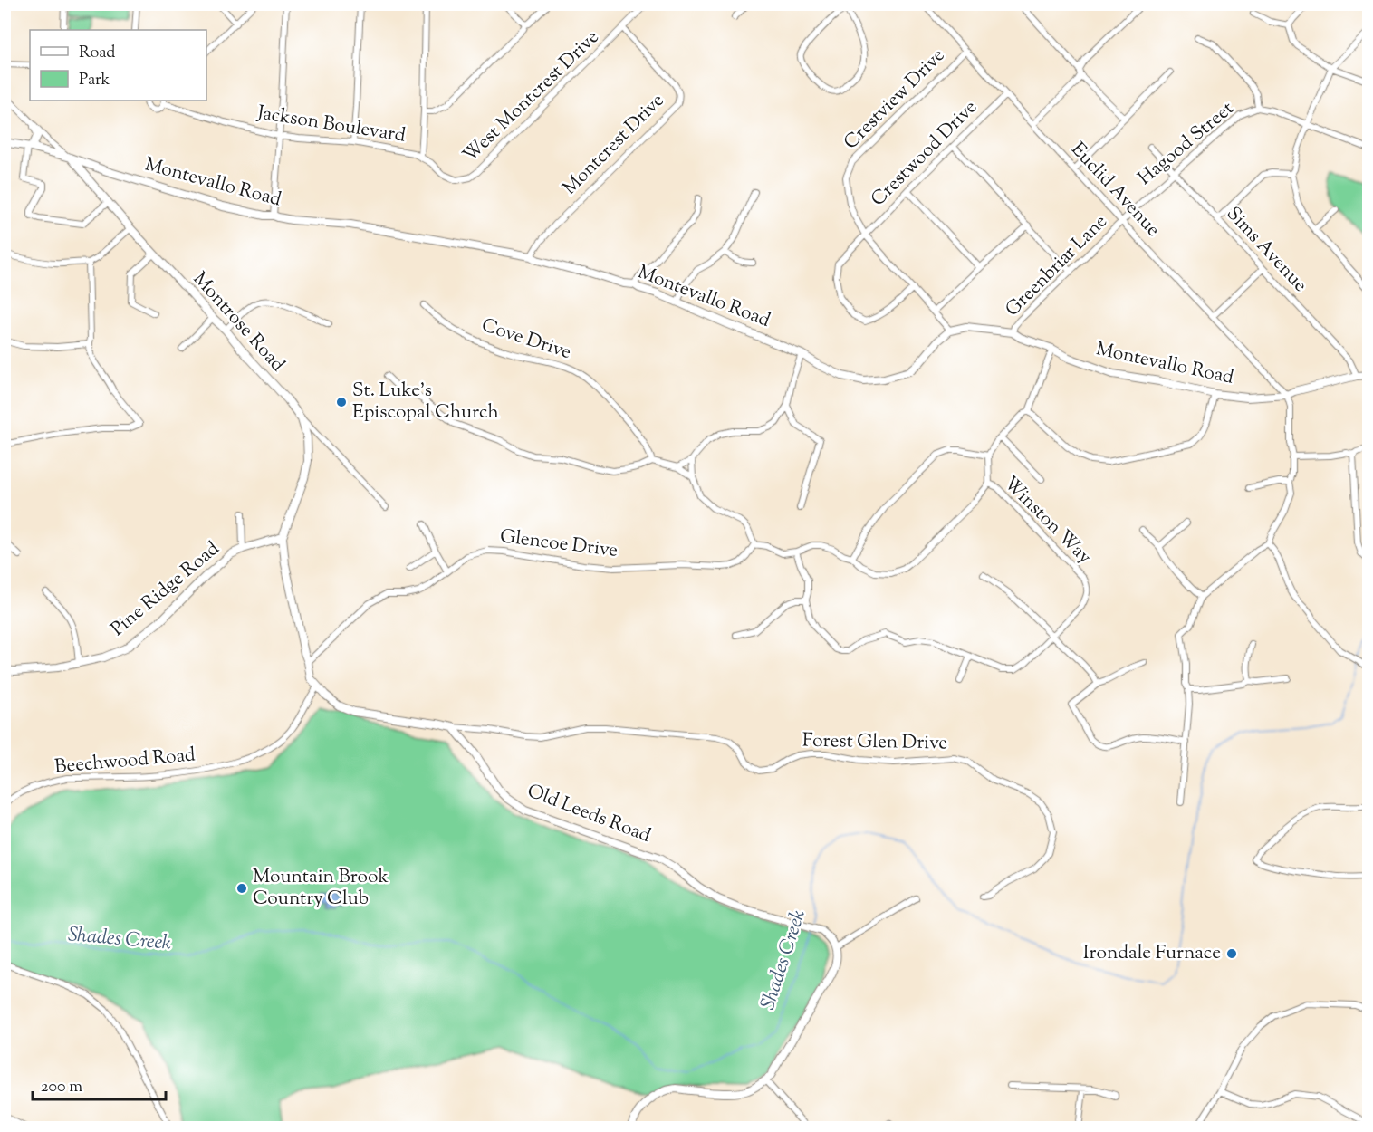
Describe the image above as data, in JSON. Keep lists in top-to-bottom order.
{
  "streets": {
    "main road": [
      "Montevallo Road",
      "Montrose Road",
      "Pine Ridge Road",
      "Old Leeds Road"
    ],
    "street": [
      "West Montcrest Drive",
      "Crestview Drive",
      "Jackson Boulevard",
      "Hagood Street",
      "Montcrest Drive",
      "Crestwood Drive",
      "Euclid Avenue",
      "Sims Avenue",
      "Greenbriar Lane",
      "Cove Drive",
      "Winston Way",
      "Glencoe Drive",
      "Forest Glen Drive",
      "Beechwood Road"
    ]
  },
  "crossings": [
    ["West Montcrest Drive", "Jackson Boulevard"],
    ["West Montcrest Drive", "Montcrest Drive"],
    ["Crestview Drive", "Crestwood Drive"],
    ["Crestview Drive", "Montevallo Road"],
    ["Crestview Drive", "Euclid Avenue"],
    ["Hagood Street", "Euclid Avenue"],
    ["Hagood Street", "Sims Avenue"],
    ["Hagood Street", "Greenbriar Lane"],
    ["Montcrest Drive", "Montevallo Road"],
    ["Crestwood Drive", "Euclid Avenue"],
    ["Montevallo Road", "Euclid Avenue"],
    ["Montevallo Road", "Sims Avenue"],
    ["Montevallo Road", "Greenbriar Lane"],
    ["Montevallo Road", "Montrose Road"],
    ["Euclid Avenue", "Greenbriar Lane"],
    ["Forest Glen Drive", "Old Leeds Road"]
  ],
  "water": ["Shades Creek"],
  "places": ["St. Luke's Episcopal Church", "Mountain Brook Country Club", "Irondale Furnace"],
  "legend": ["Road", "Park"],
  "scale_bar": "200 m"
}
